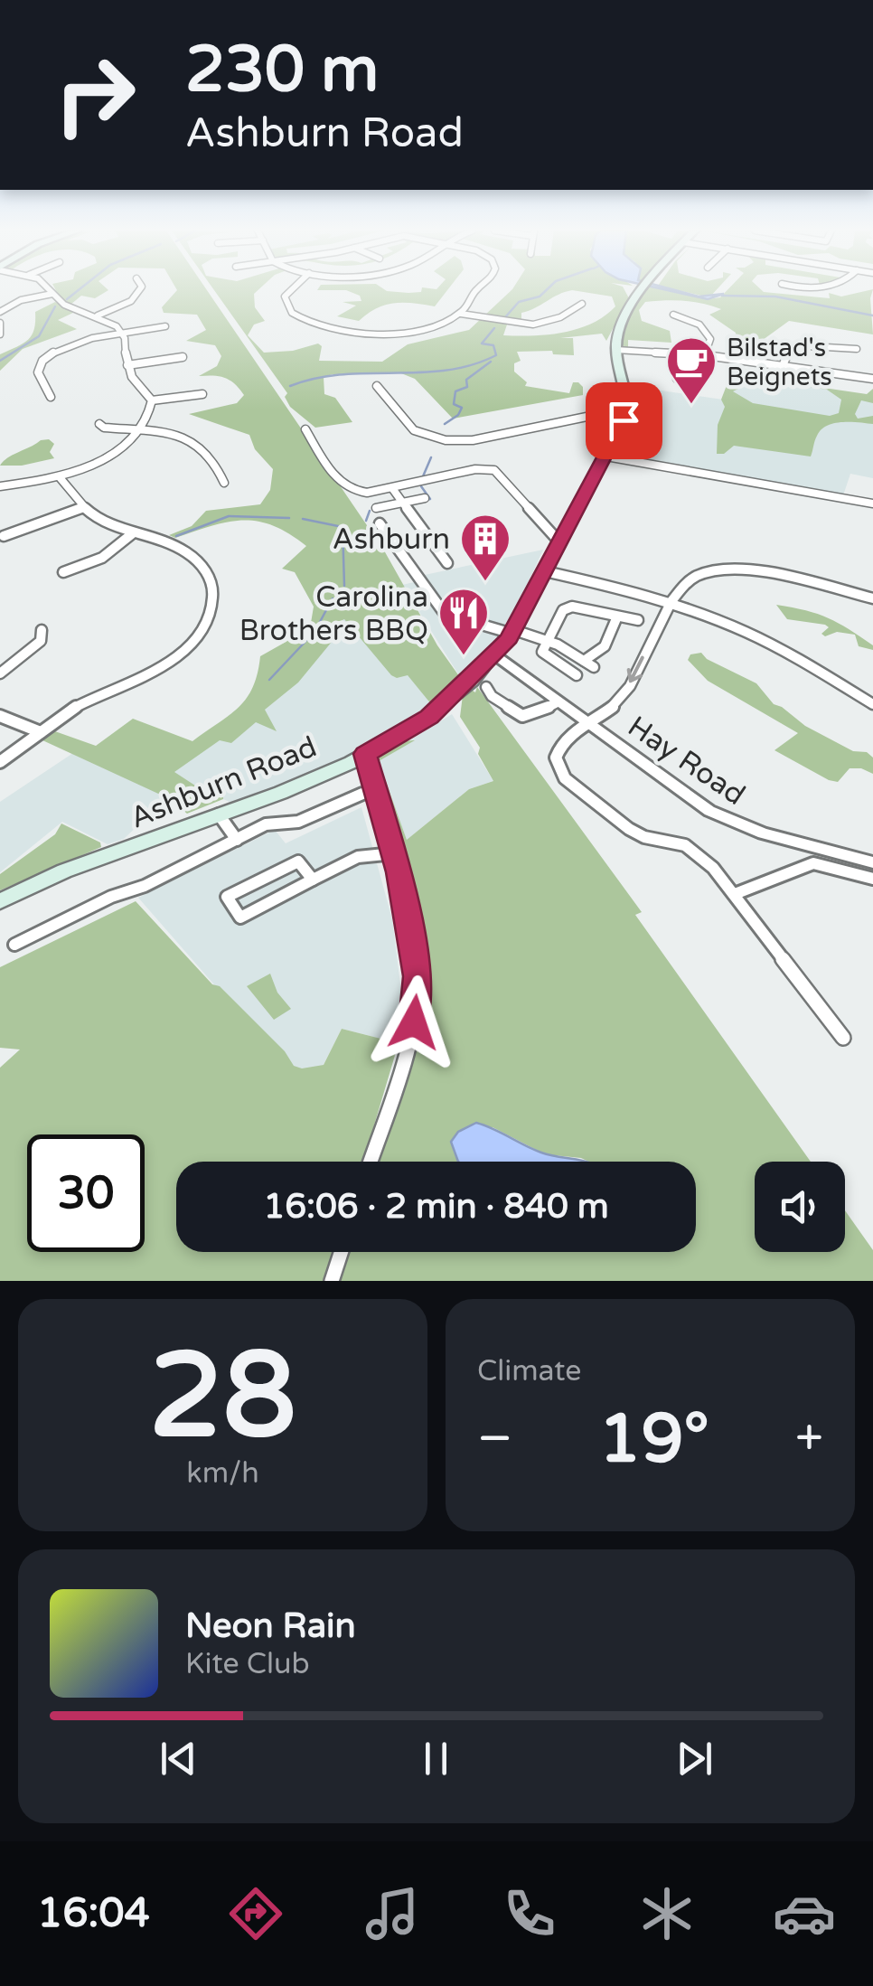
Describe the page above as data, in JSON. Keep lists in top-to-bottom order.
{
  "streets": {
    "main road": ["Ashburn Road"],
    "street": ["Hay Road"]
  },
  "crossings": [
    ["Hay Road", "Ashburn Road"]
  ],
  "places": {
    "cafe": ["Bilstad's Beignets"],
    "building": ["Ashburn"],
    "restaurant": ["Carolina Brothers BBQ"]
  },
  "page": {
    "turn": ["230 m", "Ashburn Road"],
    "limit": "30",
    "trip": "16:06 · 2 min · 840 m",
    "tile": [
      ["28", "km/h"],
      "Climate"
    ],
    "heat": ["−", "19°", "+"],
    "song": ["Neon Rain", "Kite Club"],
    "tabs": "16:04"
  }
}
